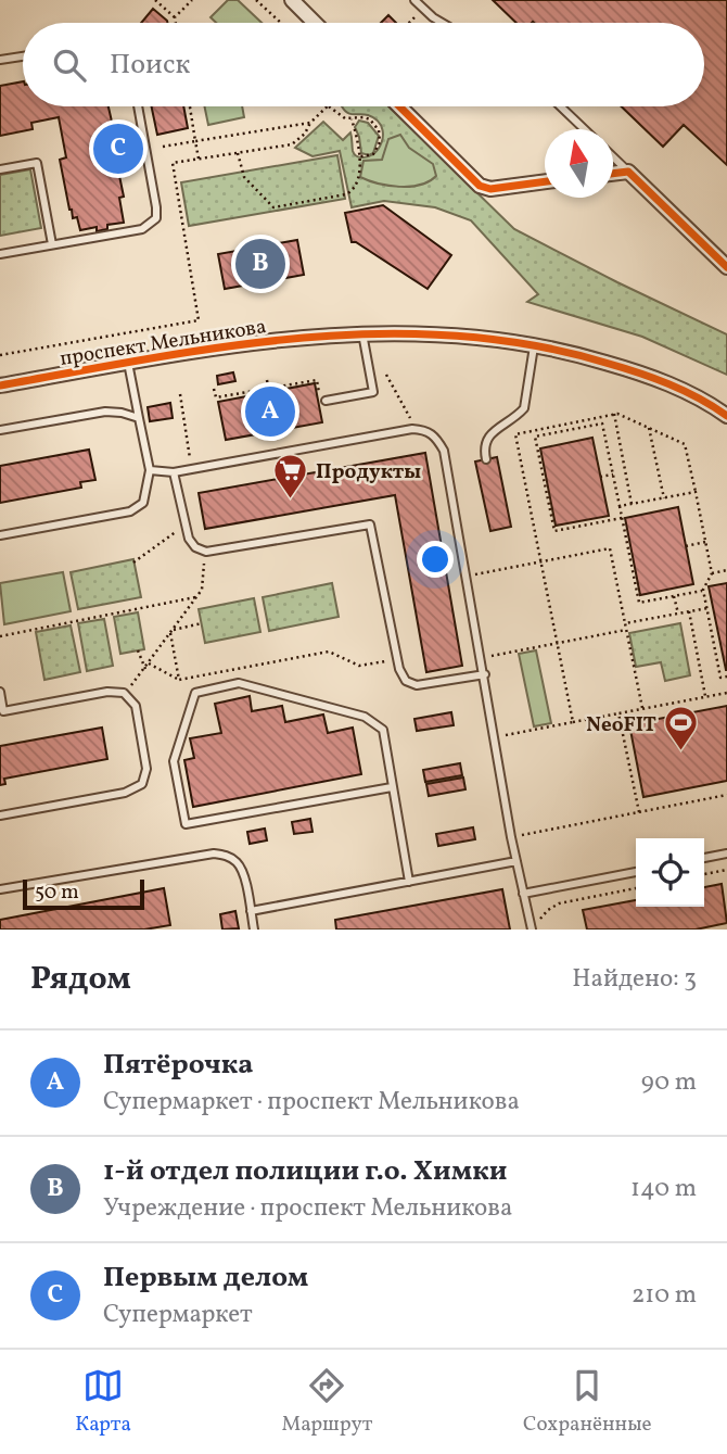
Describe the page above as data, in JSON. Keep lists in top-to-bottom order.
{
  "streets": {
    "street": ["проспект Мельникова"]
  },
  "places": {
    "supermarket": ["Продукты"],
    "sports": ["NeoFIT"]
  },
  "scale_bar": "50 m",
  "north": "top",
  "page": {
    "search": "Поиск",
    "pins": ["C", "B", "A"],
    "scale": "50 m",
    "heading": ["Рядом", "Найдено: 3"],
    "list": [
      {
        "mark": "A",
        "name": "Пятёрочка",
        "note": "Супермаркет · проспект Мельникова",
        "value": "90 m"
      },
      {
        "mark": "B",
        "name": "1-й отдел полиции г.о. Химки",
        "note": "Учреждение · проспект Мельникова",
        "value": "140 m"
      },
      {
        "mark": "C",
        "name": "Первым делом",
        "note": "Супермаркет",
        "value": "210 m"
      }
    ],
    "nav": ["Карта", "Маршрут", "Сохранённые"]
  }
}
